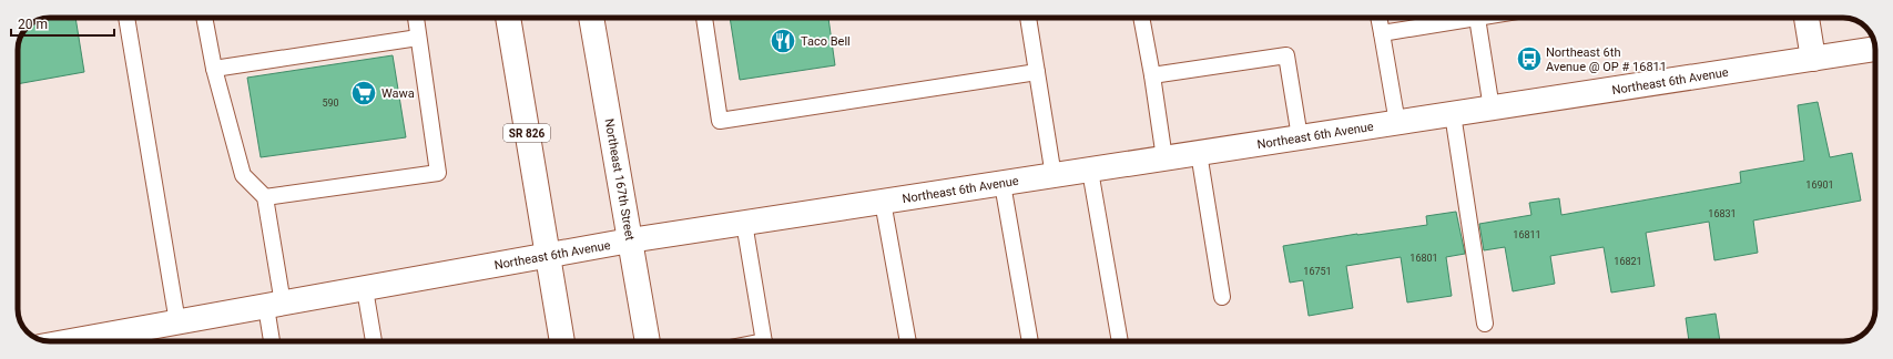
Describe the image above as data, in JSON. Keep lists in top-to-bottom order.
{
  "streets": {
    "main road": ["Northeast 6th Avenue", "SR 826", "Northeast 167th Street"]
  },
  "crossings": [
    ["Northeast 6th Avenue", "SR 826"],
    ["Northeast 6th Avenue", "Northeast 167th Street"]
  ],
  "places": {
    "restaurant": ["Taco Bell"],
    "bus stop": ["Northeast 6th Avenue @ OP # 16811"],
    "supermarket": ["Wawa"]
  },
  "house_numbers": [
    "590",
    "16901",
    "16831",
    "16811",
    "16801",
    "16821",
    "16751"
  ],
  "scale_bar": "20 m"
}
